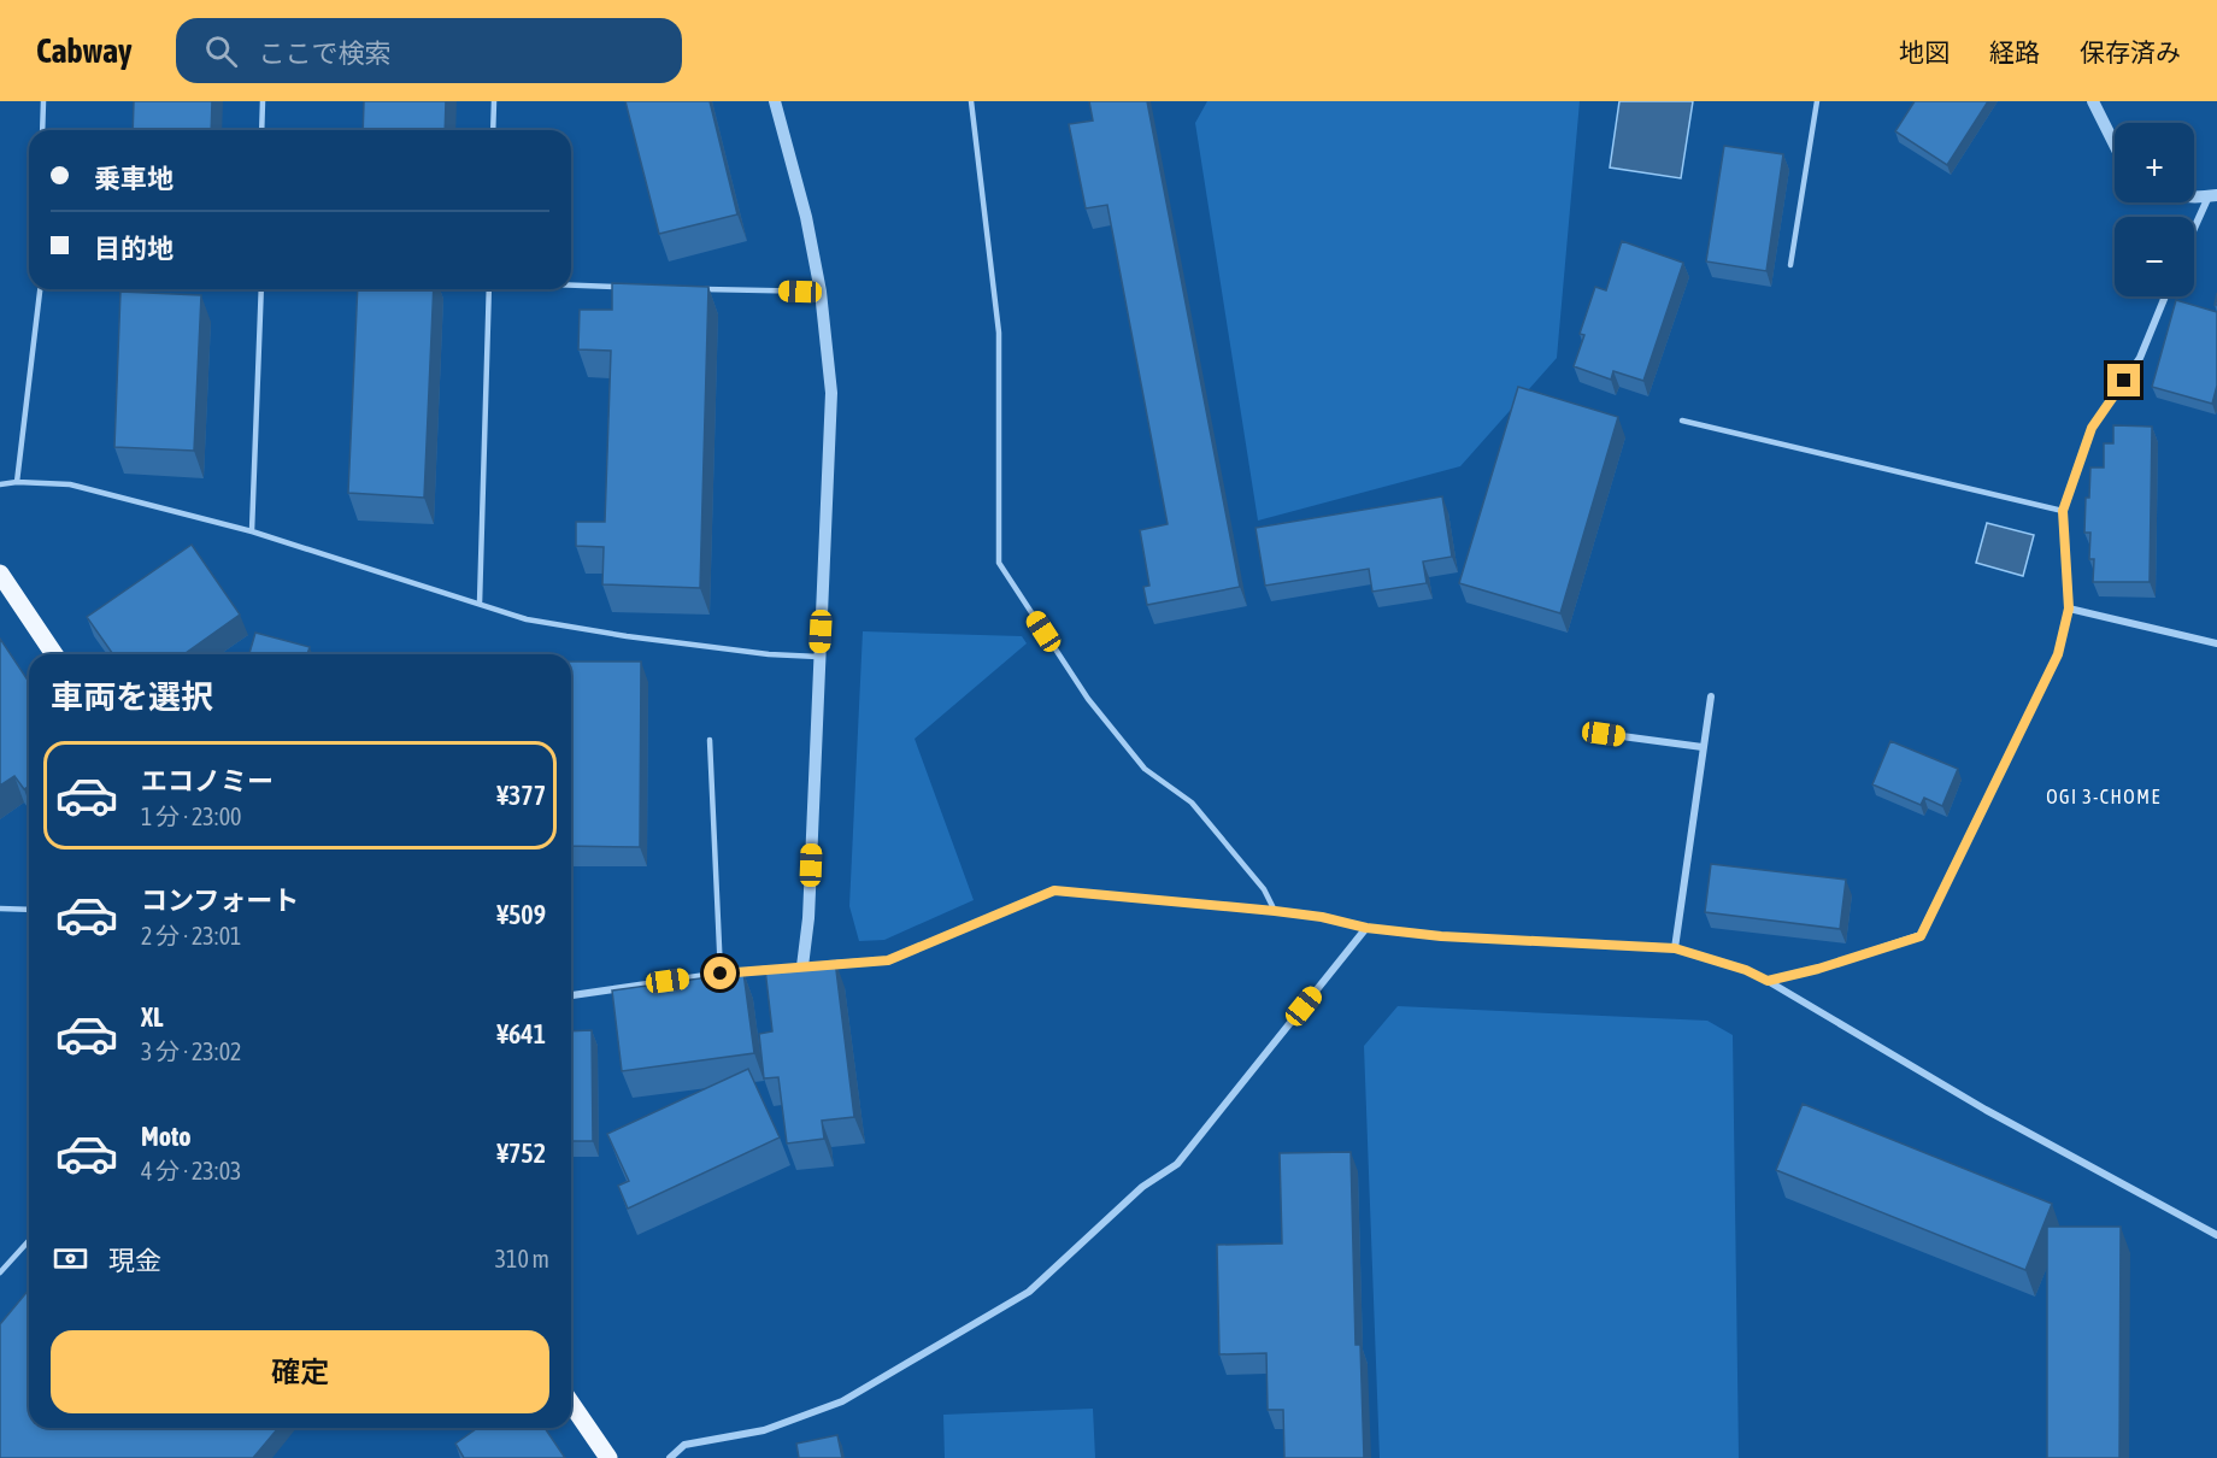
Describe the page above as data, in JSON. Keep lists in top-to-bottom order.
{
  "districts": ["OGI 3-CHOME"],
  "page": {
    "header": "Cabway",
    "search": "ここで検索",
    "nav": ["地図", "経路", "保存済み"],
    "map_buttons": ["+", "−"],
    "banner": ["乗車地", "目的地"],
    "heading": "車両を選択",
    "list": [
      {
        "name": "エコノミー",
        "note": "1 分 · 23:00",
        "value": "¥377"
      },
      {
        "name": "コンフォート",
        "note": "2 分 · 23:01",
        "value": "¥509"
      },
      {
        "name": "XL",
        "note": "3 分 · 23:02",
        "value": "¥641"
      },
      {
        "name": "Moto",
        "note": "4 分 · 23:03",
        "value": "¥752"
      }
    ],
    "pay": ["現金", "310 m"],
    "buttons": "確定"
  }
}
